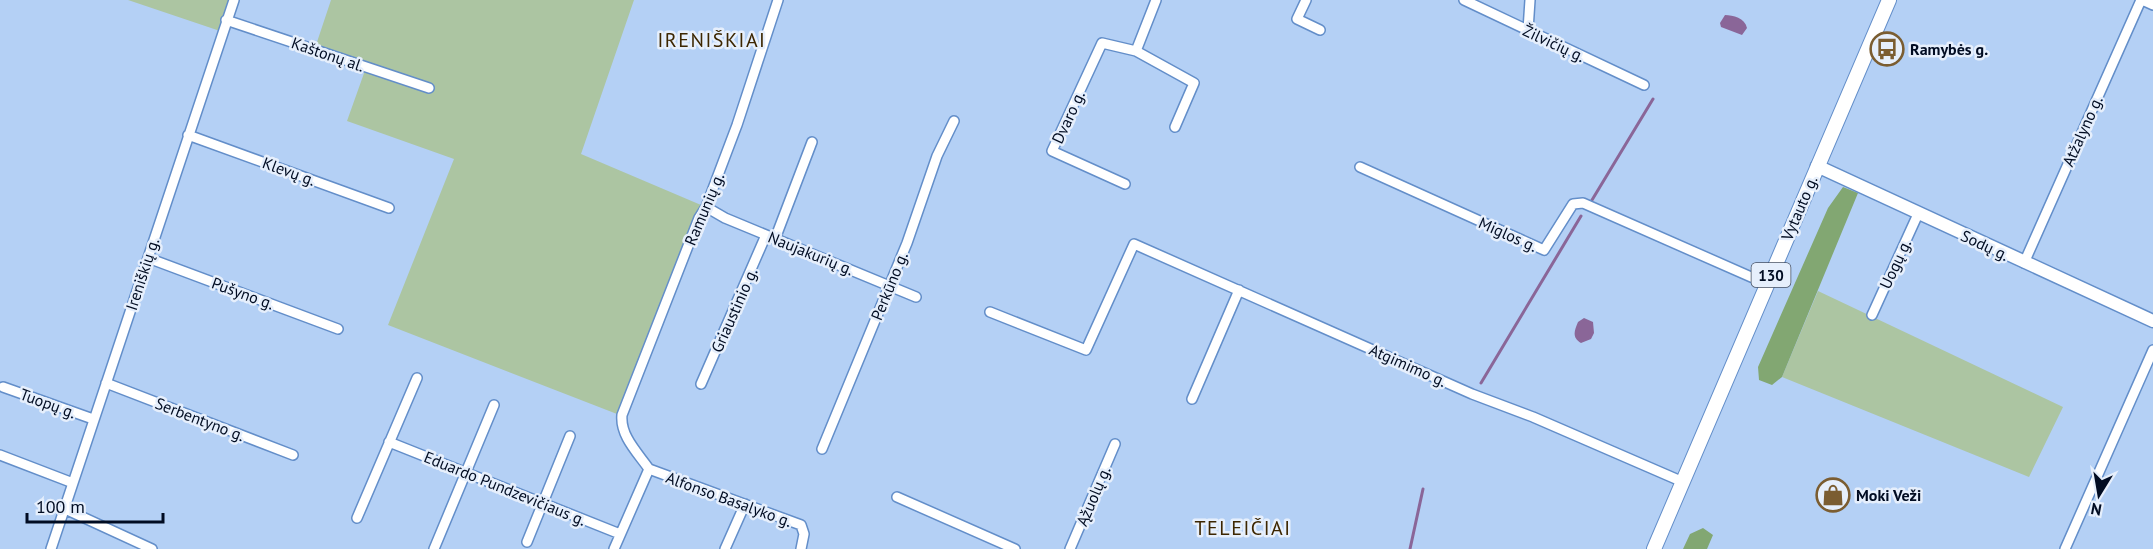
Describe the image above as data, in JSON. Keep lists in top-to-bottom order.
{
  "streets": {
    "main road": ["Vytauto g.", "Sodų g.", "130"],
    "street": [
      "Žilvičių g.",
      "Kaštonų al.",
      "Dvaro g.",
      "Atžalyno g.",
      "Klevų g.",
      "Ramunių g.",
      "Miglos g.",
      "Naujakurių g.",
      "Uogų g.",
      "Ireniškių g.",
      "Perkūno g.",
      "Pušyno g.",
      "Griaustinio g.",
      "Atgimimo g.",
      "Tuopų g.",
      "Serbentyno g.",
      "Eduardo Pundzevičiaus g.",
      "Ąžuolų g.",
      "Alfonso Basalyko g."
    ]
  },
  "crossings": [
    ["Kaštonų al.", "Ireniškių g."],
    ["Atžalyno g.", "Sodų g."],
    ["Klevų g.", "Ireniškių g."],
    ["Vytauto g.", "Miglos g."],
    ["Vytauto g.", "Sodų g."],
    ["Vytauto g.", "Atgimimo g."],
    ["Ramunių g.", "Naujakurių g."],
    ["Ramunių g.", "Alfonso Basalyko g."],
    ["Sodų g.", "Uogų g."],
    ["Naujakurių g.", "Perkūno g."],
    ["Naujakurių g.", "Griaustinio g."],
    ["Ireniškių g.", "Pušyno g."],
    ["Ireniškių g.", "Tuopų g."],
    ["Ireniškių g.", "Serbentyno g."]
  ],
  "districts": ["IRENIŠKIAI", "TELEIČIAI"],
  "places": {
    "bus stop": ["Ramybės g."],
    "shop": ["Moki Veži"]
  },
  "scale_bar": "100 m",
  "north": "bottom"
}
